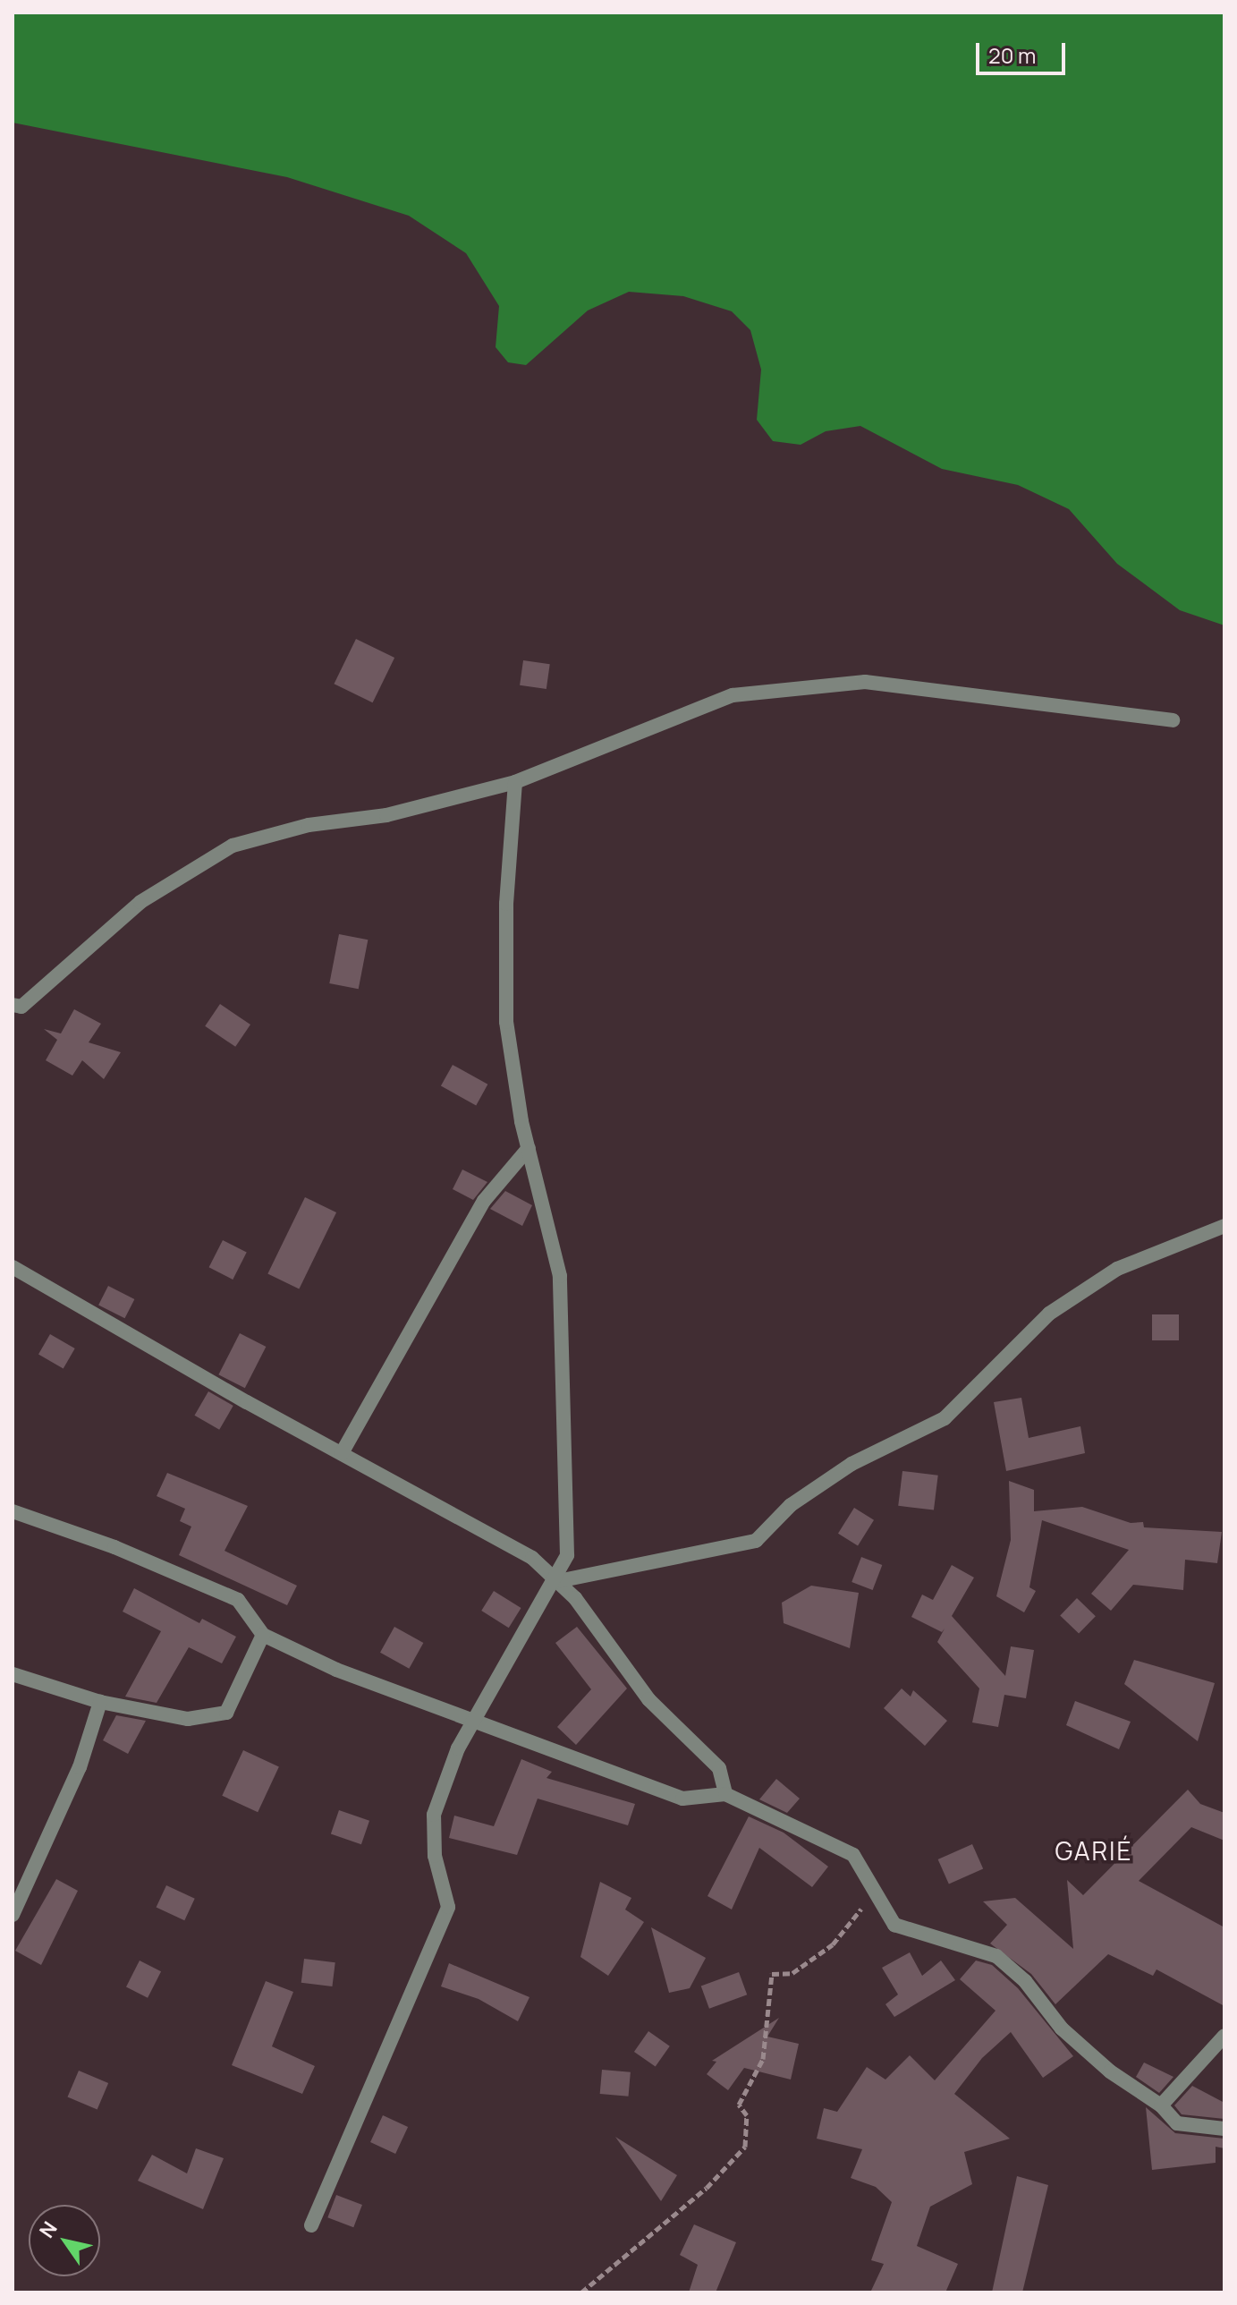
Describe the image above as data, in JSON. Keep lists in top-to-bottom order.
{
  "districts": ["GARIÉ"],
  "scale_bar": "20 m",
  "north": "top left"
}
